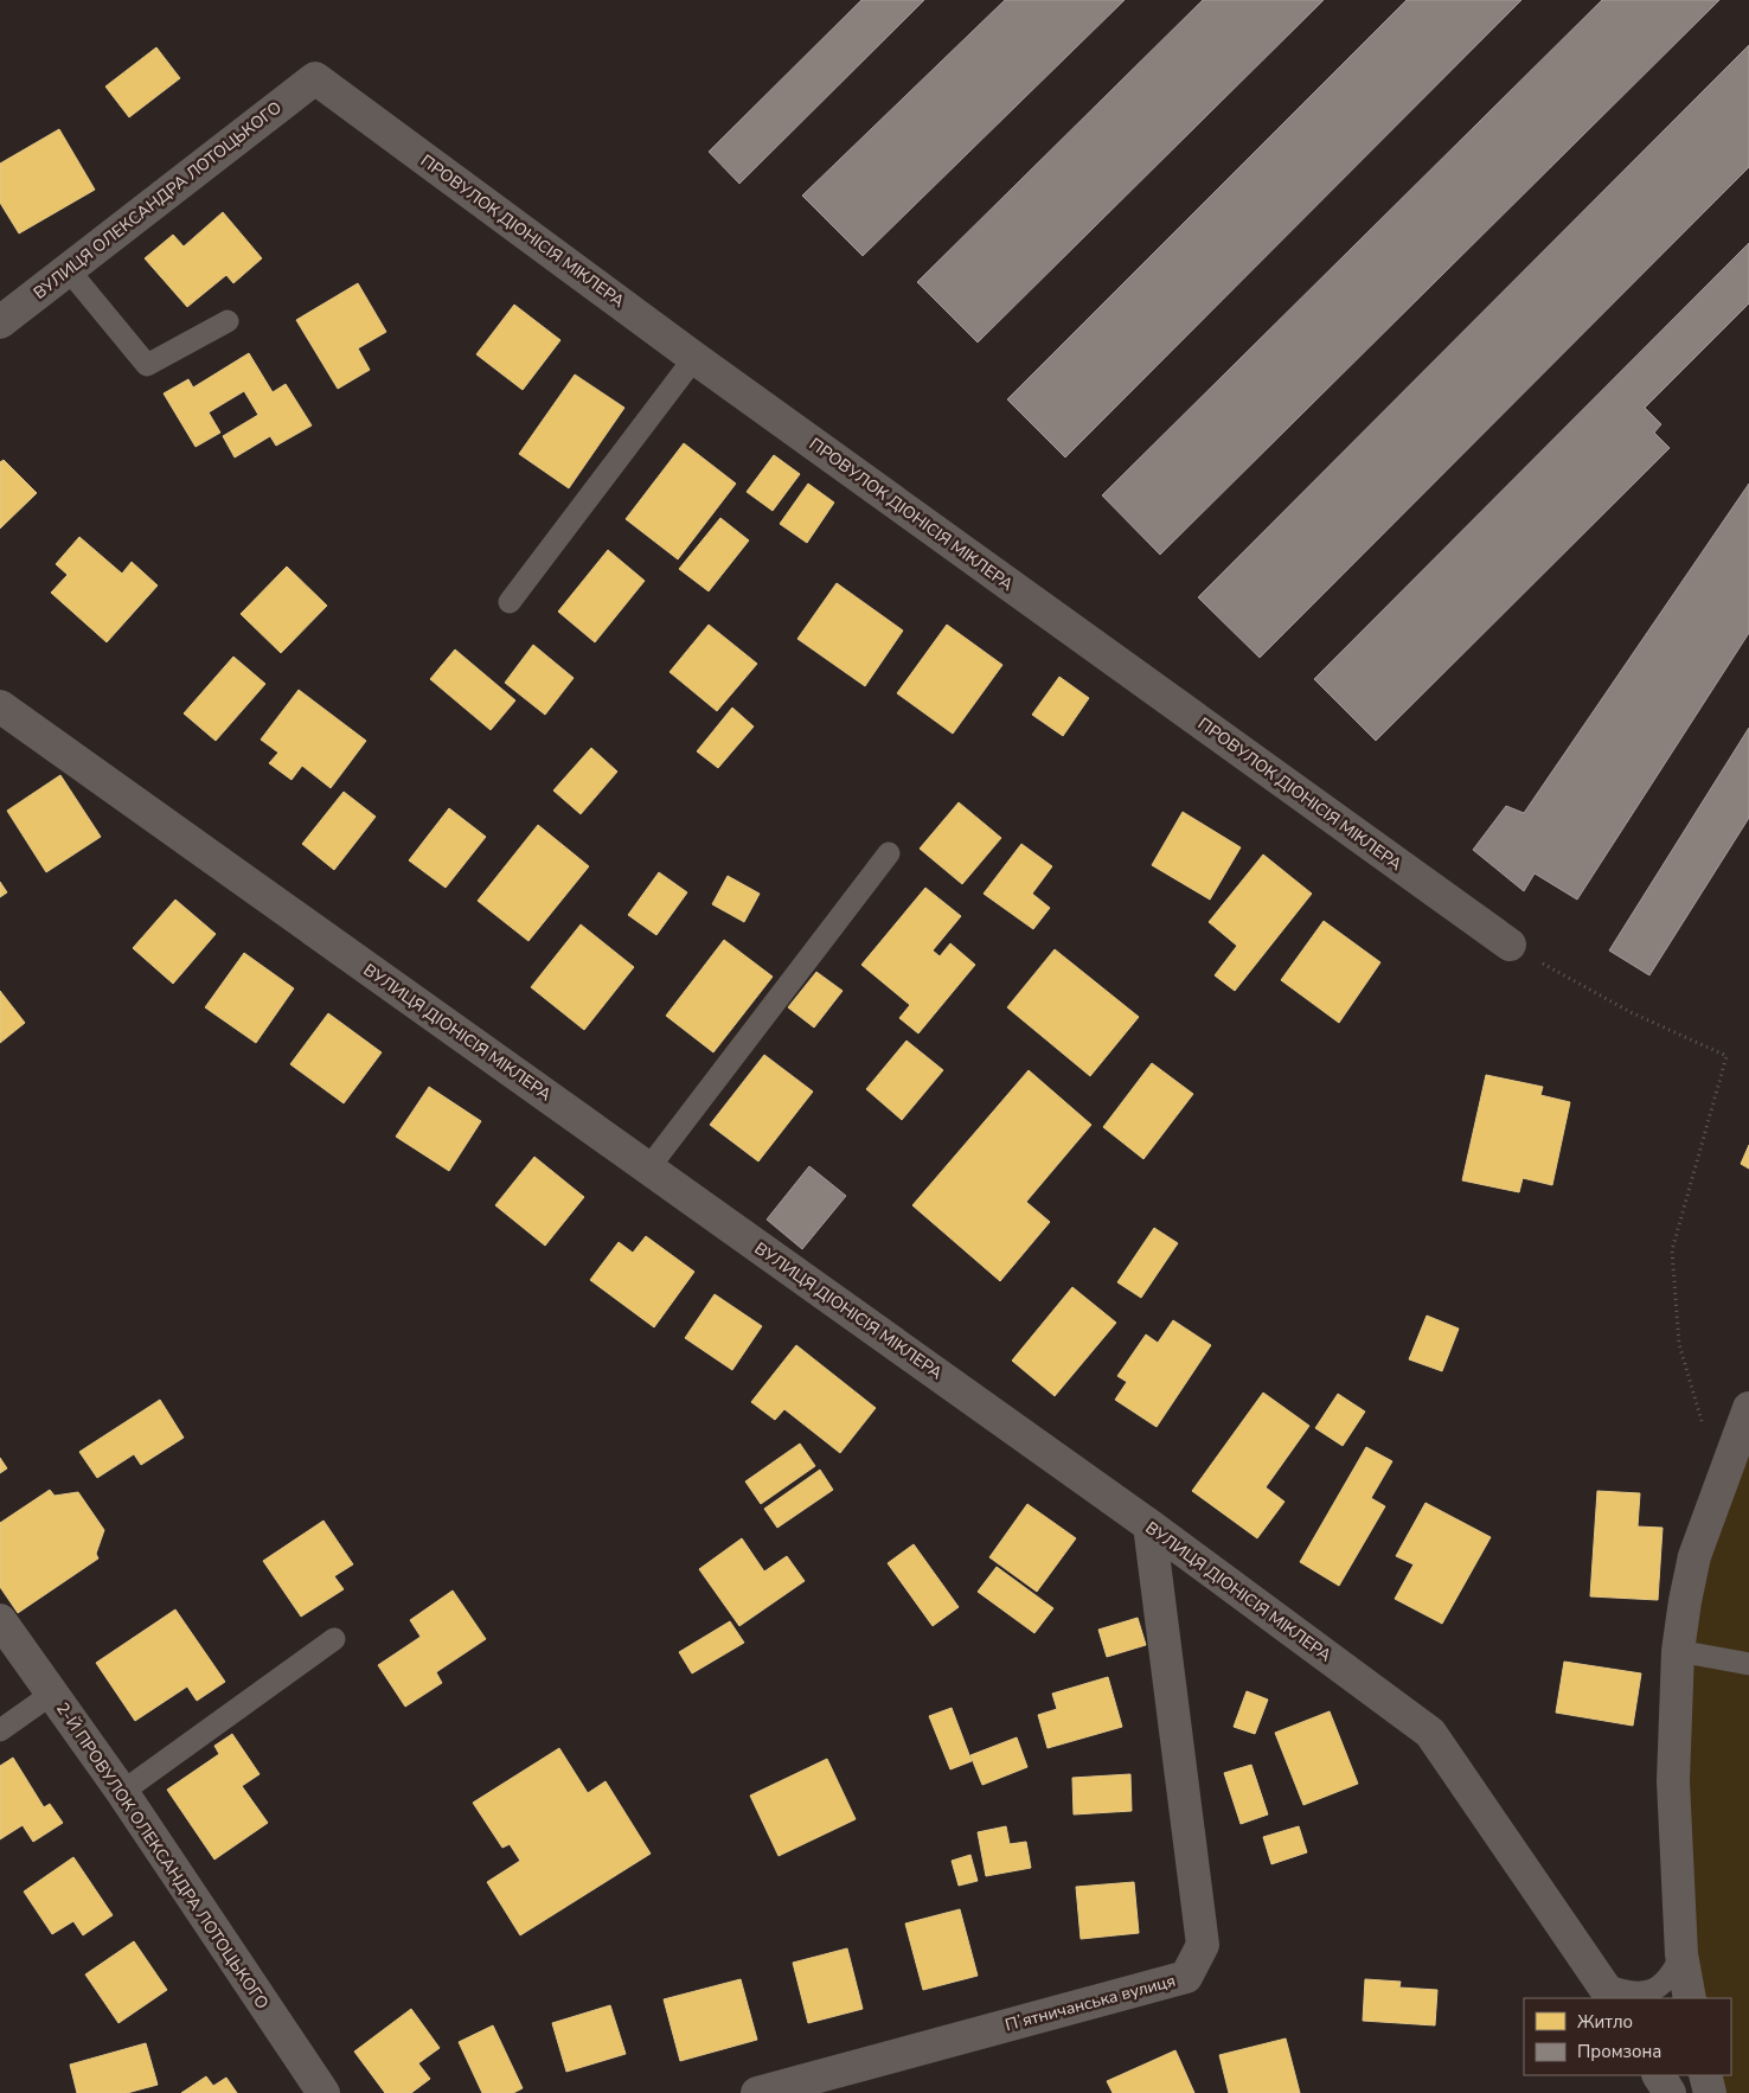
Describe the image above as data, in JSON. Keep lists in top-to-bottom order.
{
  "streets": {
    "street": [
      "ВУЛИЦЯ ОЛЕКСАНДРА ЛОТОЦЬКОГО",
      "ПРОВУЛОК ДІОНІСІЯ МІКЛЕРА",
      "ВУЛИЦЯ ДІОНІСІЯ МІКЛЕРА",
      "2-Й ПРОВУЛОК ОЛЕКСАНДРА ЛОТОЦЬКОГО",
      "Пʼятничанська вулиця"
    ]
  },
  "crossings": [
    ["ВУЛИЦЯ ОЛЕКСАНДРА ЛОТОЦЬКОГО", "ПРОВУЛОК ДІОНІСІЯ МІКЛЕРА"],
    ["ВУЛИЦЯ ДІОНІСІЯ МІКЛЕРА", "Пʼятничанська вулиця"]
  ],
  "legend": ["Житло", "Промзона"]
}
